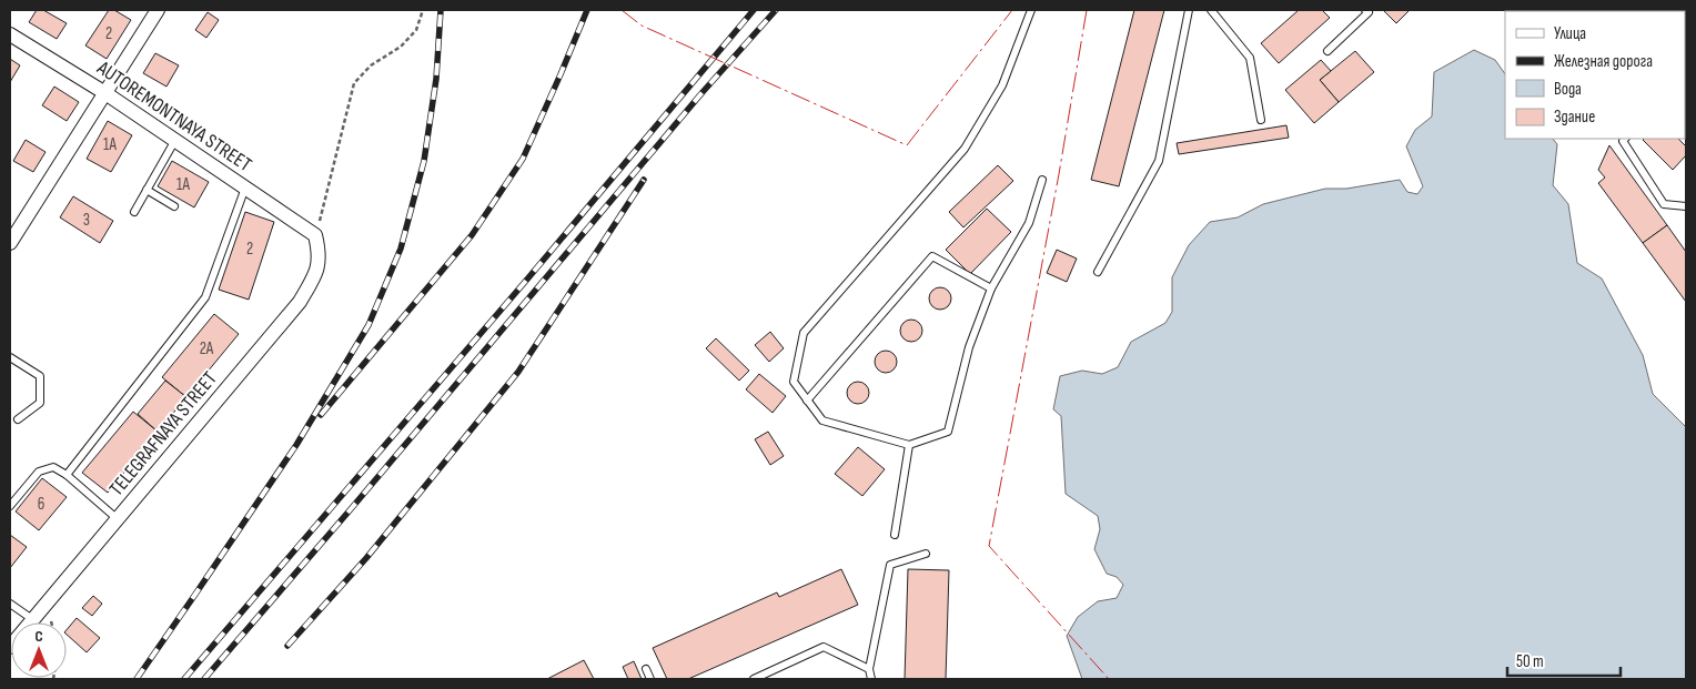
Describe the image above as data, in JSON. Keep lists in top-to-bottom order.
{
  "streets": {
    "street": ["AUTOREMONTNAYA STREET", "TELEGRAFNAYA STREET"]
  },
  "crossings": [
    ["AUTOREMONTNAYA STREET", "TELEGRAFNAYA STREET"]
  ],
  "house_numbers": [
    "2",
    "1А",
    "1А",
    "3",
    "2",
    "2А",
    "6"
  ],
  "legend": [
    "Улица",
    "Железная дорога",
    "Вода",
    "Здание"
  ],
  "scale_bar": "50 m",
  "north": "top"
}
